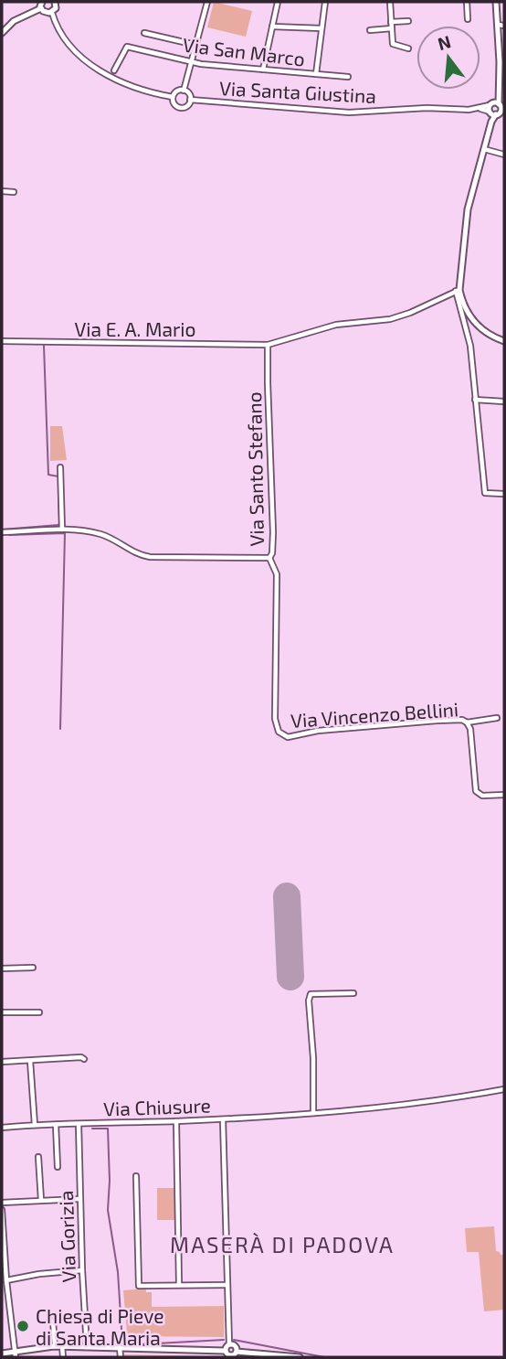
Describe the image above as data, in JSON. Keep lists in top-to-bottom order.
{
  "streets": {
    "street": [
      "Via San Marco",
      "Via Santa Giustina",
      "Via E. A. Mario",
      "Via Santo Stefano",
      "Via Vincenzo Bellini",
      "Via Chiusure",
      "Via Gorizia"
    ]
  },
  "crossings": [
    ["Via E. A. Mario", "Via Santo Stefano"],
    ["Via Santo Stefano", "Via Vincenzo Bellini"],
    ["Via Chiusure", "Via Gorizia"]
  ],
  "districts": ["MASERÀ DI PADOVA"],
  "places": ["Chiesa di Pieve di Santa Maria"],
  "north": "top"
}
